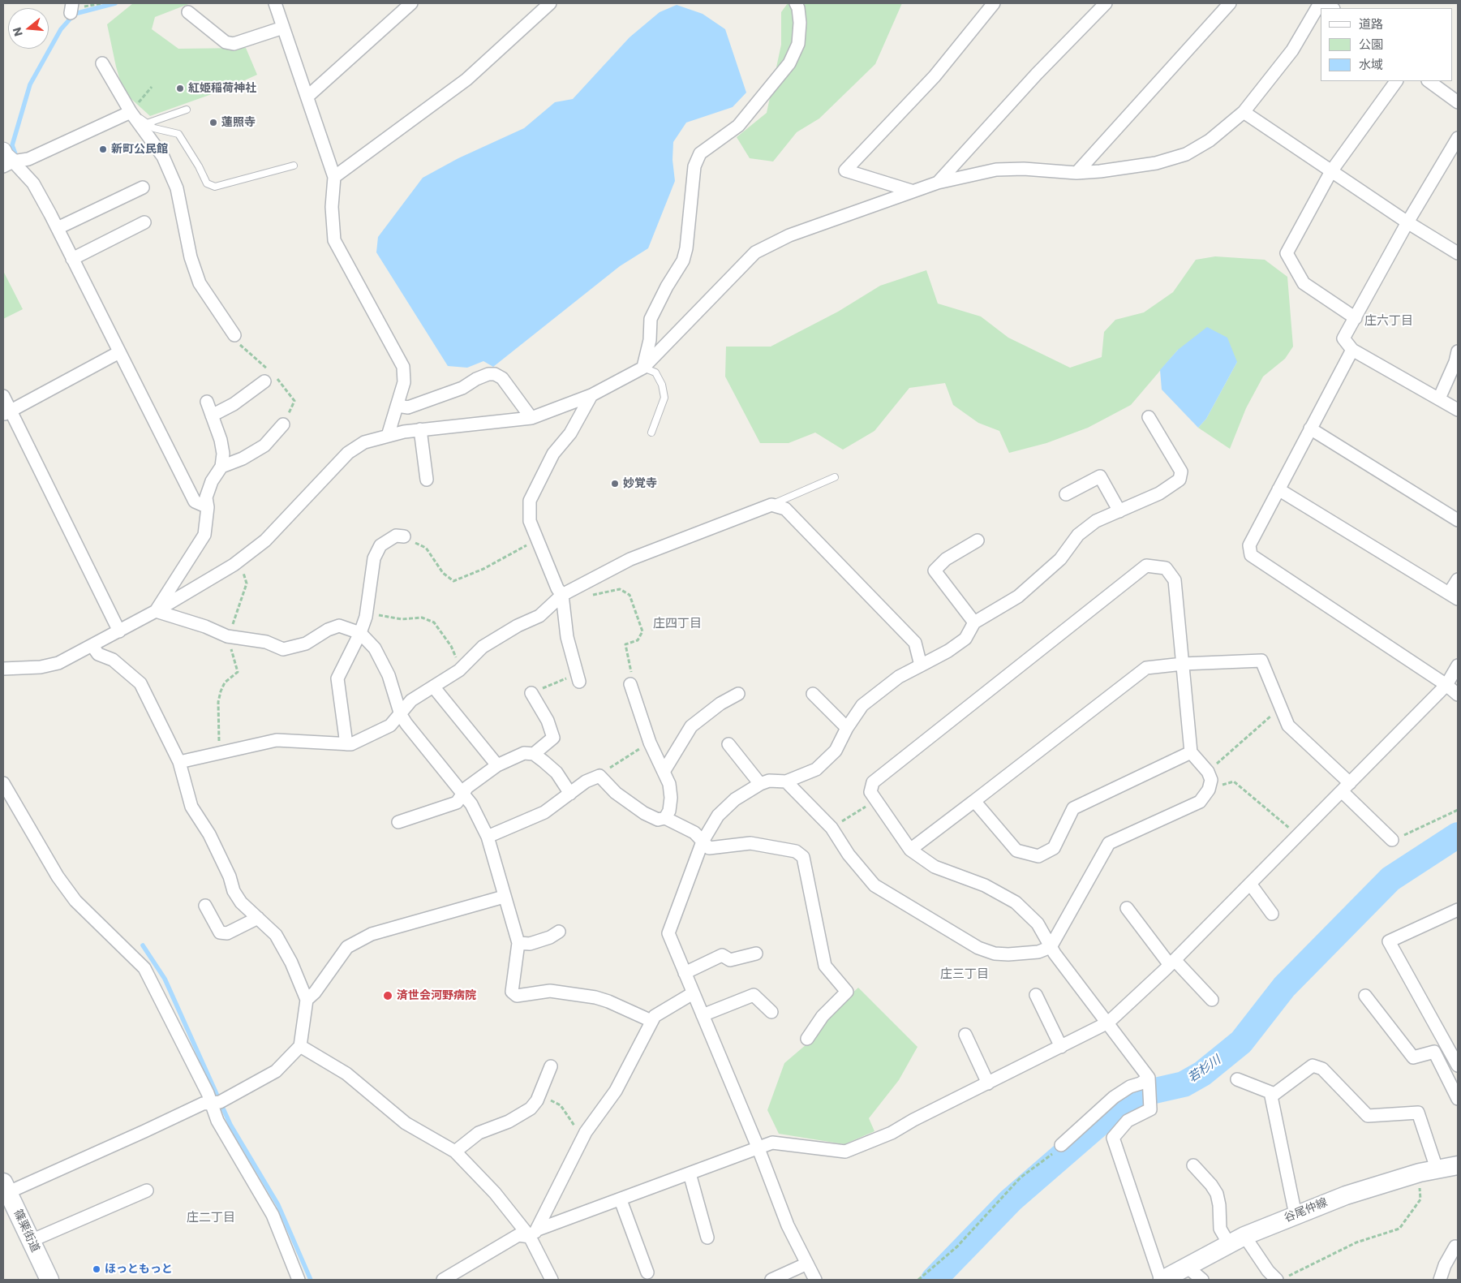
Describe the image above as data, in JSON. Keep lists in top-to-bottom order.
{
  "streets": {
    "main road": ["谷尾仲線", "篠栗街道"]
  },
  "districts": [
    "庄六丁目",
    "庄四丁目",
    "庄三丁目",
    "庄二丁目"
  ],
  "water": ["若杉川"],
  "places": [
    "紅姫稲荷神社",
    "蓮照寺",
    "新町公民館",
    "妙覚寺",
    "済世会河野病院",
    "ほっともっと"
  ],
  "legend": ["道路", "公園", "水域"],
  "north": "left"
}
